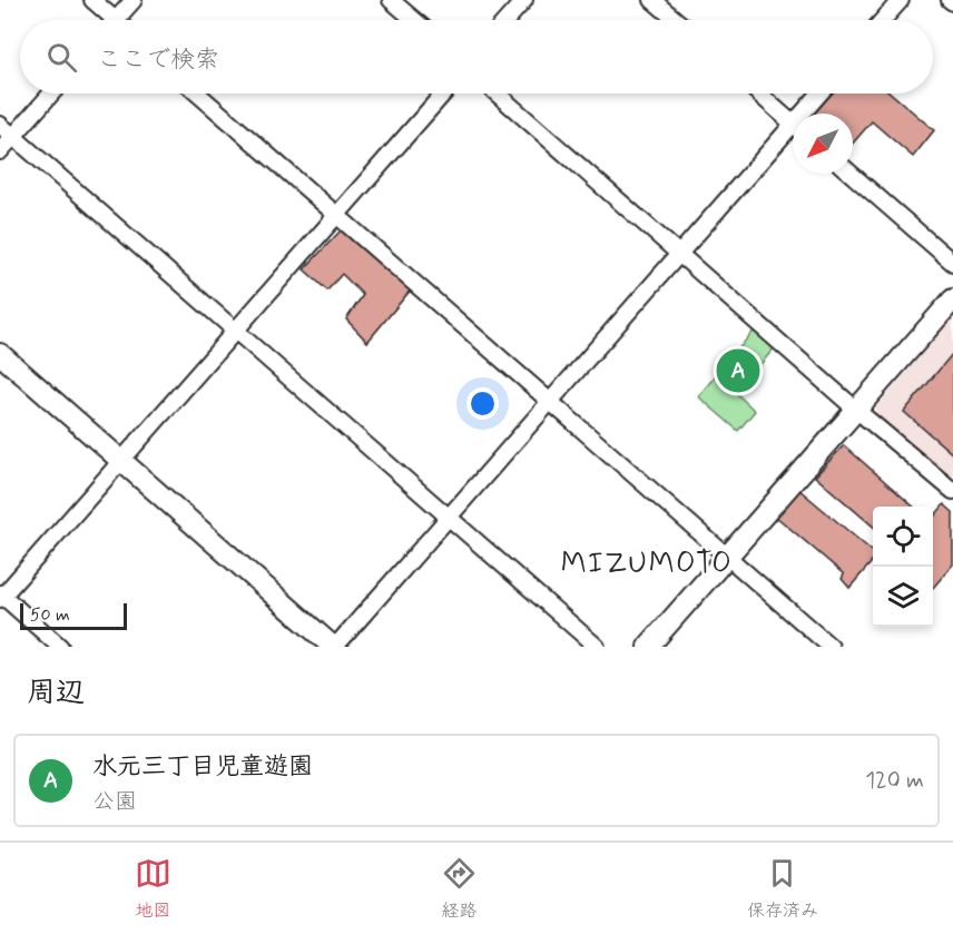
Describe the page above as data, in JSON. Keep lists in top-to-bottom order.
{
  "districts": ["MIZUMOTO"],
  "scale_bar": "50 m",
  "north": "bottom left",
  "page": {
    "search": "ここで検索",
    "pins": "A",
    "scale": "50 m",
    "heading": "周辺",
    "list": [
      {
        "mark": "A",
        "name": "水元三丁目児童遊園",
        "note": "公園",
        "value": "120 m"
      }
    ],
    "nav": ["地図", "経路", "保存済み"]
  }
}
